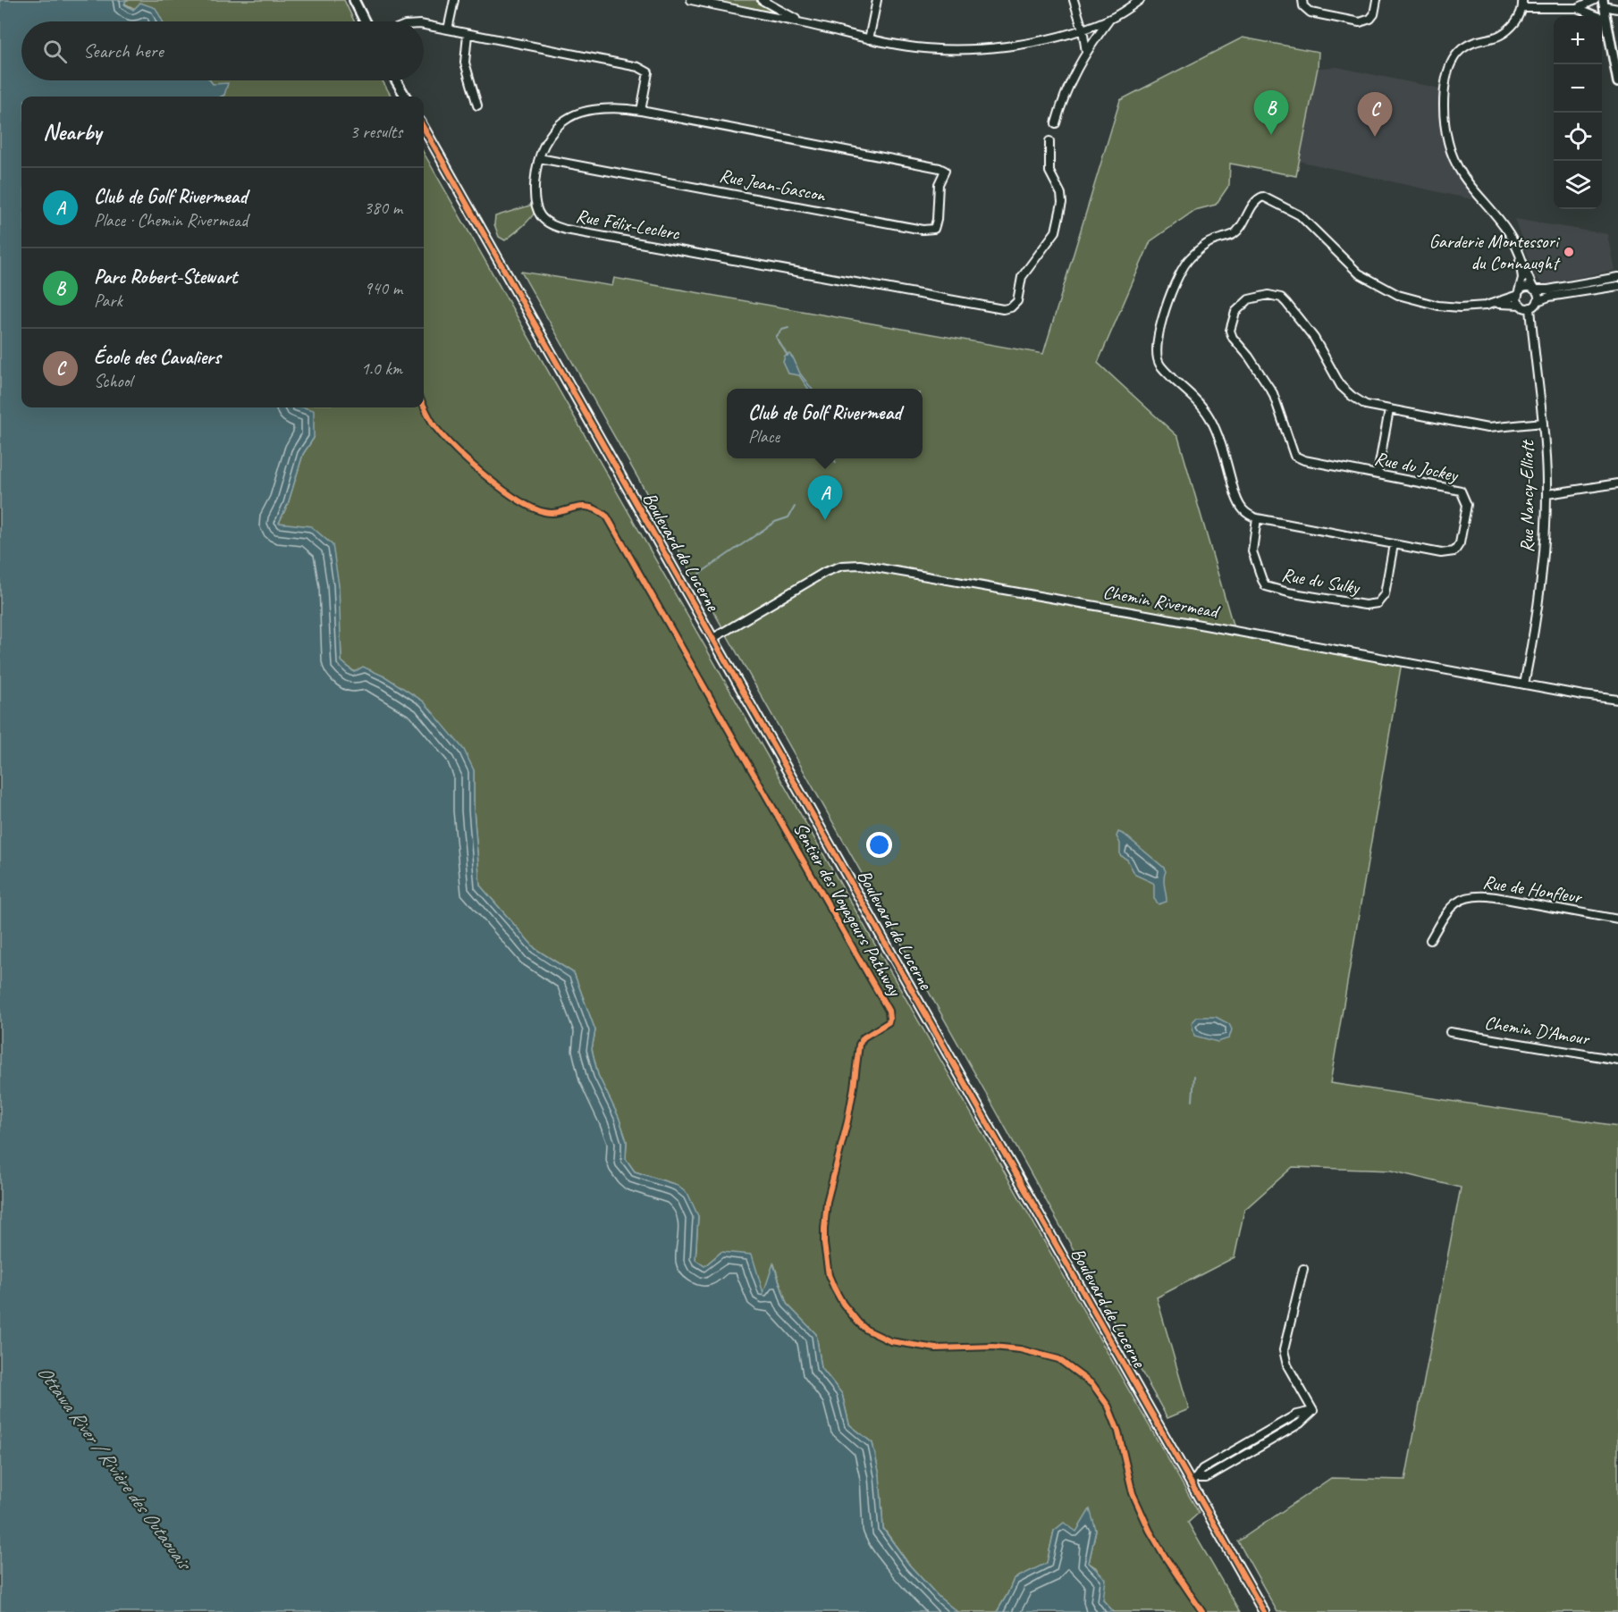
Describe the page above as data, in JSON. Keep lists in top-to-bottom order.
{
  "streets": {
    "main road": ["Boulevard de Lucerne"],
    "street": [
      "Rue Jean-Gascon",
      "Rue Félix-Leclerc",
      "Rue du Jockey",
      "Rue Nancy-Elliott",
      "Rue du Sulky",
      "Chemin Rivermead",
      "Rue de Honfleur",
      "Chemin D'Amour"
    ],
    "cycle path": ["Sentier des Voyageurs Pathway"]
  },
  "crossings": [
    ["Rue Jean-Gascon", "Rue Félix-Leclerc"],
    ["Rue du Jockey", "Rue Nancy-Elliott"],
    ["Rue du Jockey", "Rue du Sulky"],
    ["Rue Nancy-Elliott", "Chemin Rivermead"],
    ["Boulevard de Lucerne", "Chemin Rivermead"]
  ],
  "water": ["Ottawa River / Rivière des Outaouais"],
  "places": ["Garderie Montessori du Connaught"],
  "page": {
    "map_buttons": ["+", "−"],
    "search": "Search here",
    "pins": ["B", "C", "A"],
    "heading": ["Nearby", "3 results"],
    "list": [
      {
        "mark": "A",
        "name": "Club de Golf Rivermead",
        "note": "Place · Chemin Rivermead",
        "value": "380 m"
      },
      {
        "mark": "B",
        "name": "Parc Robert-Stewart",
        "note": "Park",
        "value": "940 m"
      },
      {
        "mark": "C",
        "name": "École des Cavaliers",
        "note": "School",
        "value": "1.0 km"
      }
    ],
    "popup": ["Club de Golf Rivermead", "Place"]
  }
}
